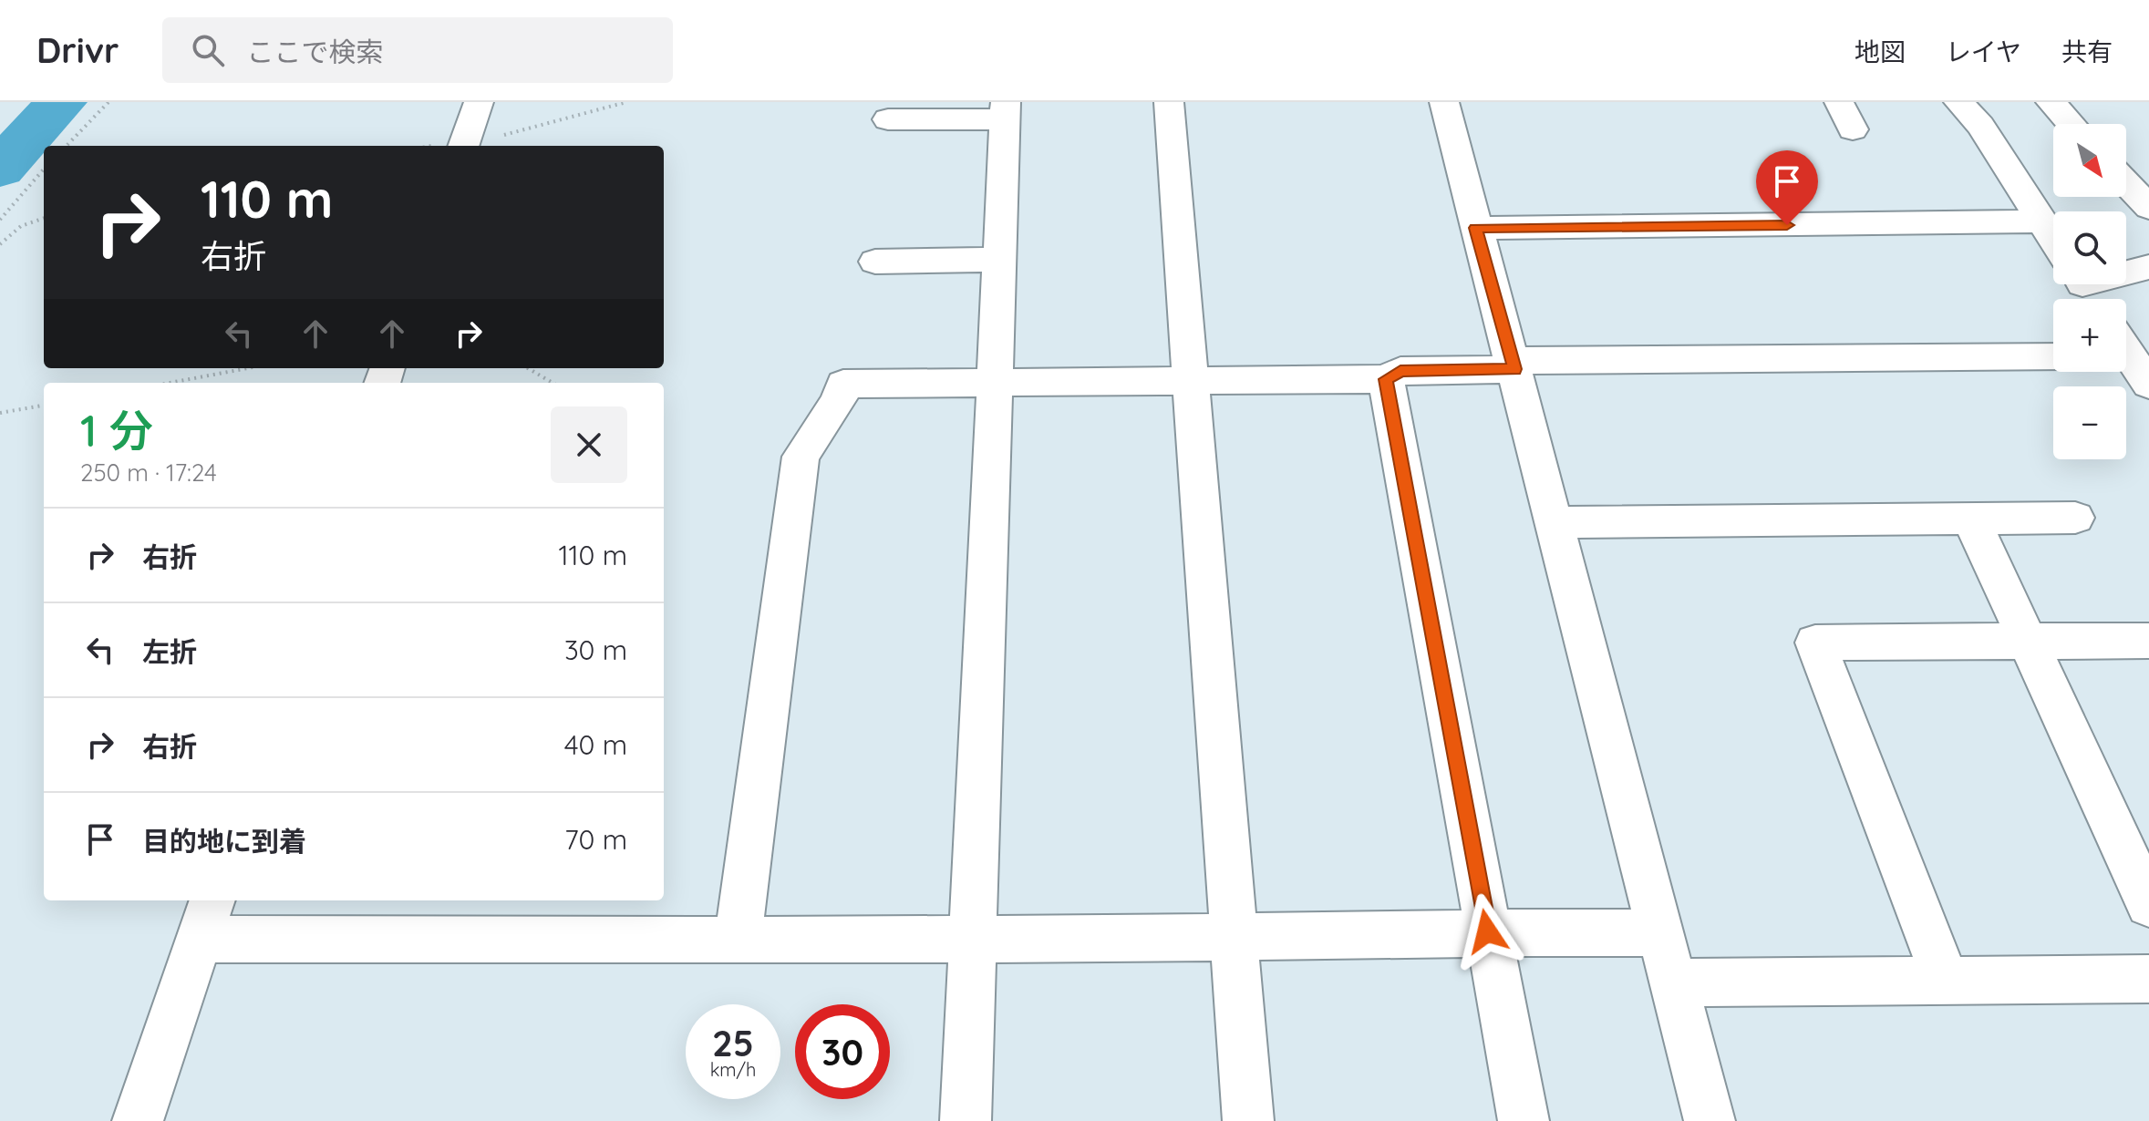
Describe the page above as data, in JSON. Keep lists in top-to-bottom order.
{
  "north": "bottom right",
  "page": {
    "header": "Drivr",
    "search": "ここで検索",
    "nav": ["地図", "レイヤ", "共有"],
    "map_buttons": ["+", "−"],
    "turn": ["110 m", "右折"],
    "heading": ["1 分", "250 m · 17:24"],
    "list": [
      {
        "name": "右折",
        "value": "110 m"
      },
      {
        "name": "左折",
        "value": "30 m"
      },
      {
        "name": "右折",
        "value": "40 m"
      },
      {
        "name": "目的地に到着",
        "value": "70 m"
      }
    ],
    "speed": "25 km/h",
    "limit": "30"
  }
}
